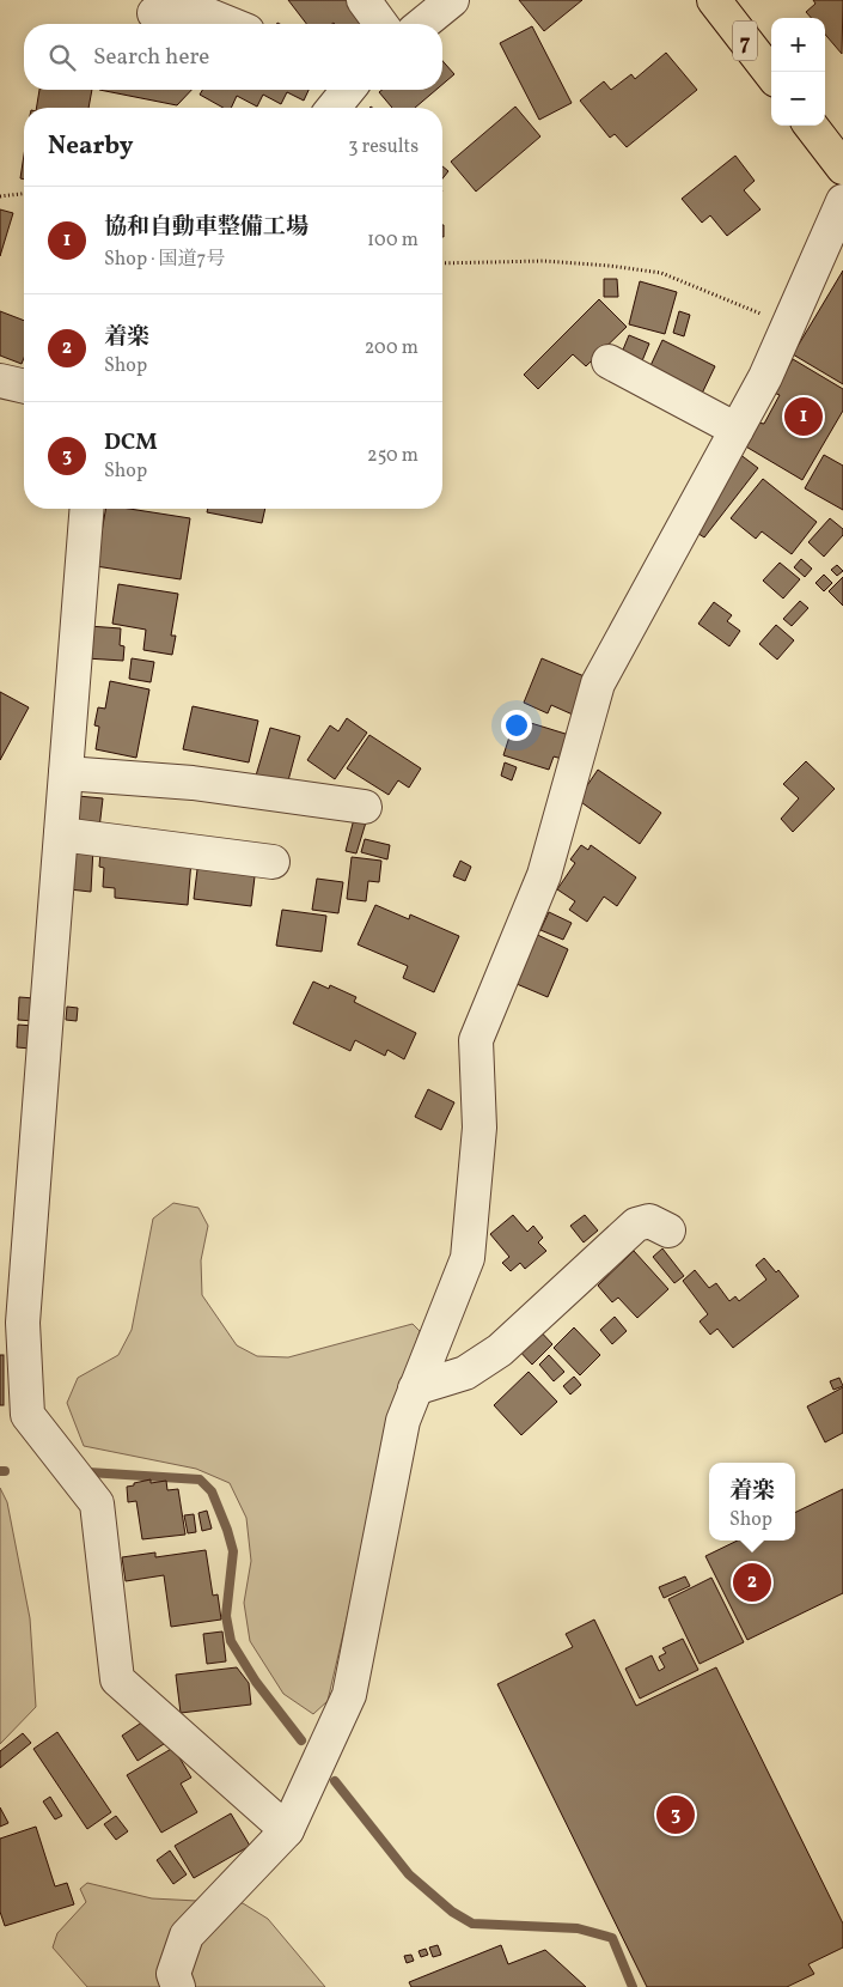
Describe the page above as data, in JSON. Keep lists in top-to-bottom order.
{
  "streets": {
    "highway": ["7"]
  },
  "page": {
    "map_buttons": ["+", "−"],
    "search": "Search here",
    "heading": ["Nearby", "3 results"],
    "list": [
      {
        "mark": "1",
        "name": "協和自動車整備工場",
        "note": "Shop · 国道7号",
        "value": "100 m"
      },
      {
        "mark": "2",
        "name": "着楽",
        "note": "Shop",
        "value": "200 m"
      },
      {
        "mark": "3",
        "name": "DCM",
        "note": "Shop",
        "value": "250 m"
      }
    ],
    "pins": ["1", "2", "3"],
    "popup": ["着楽", "Shop"]
  }
}
